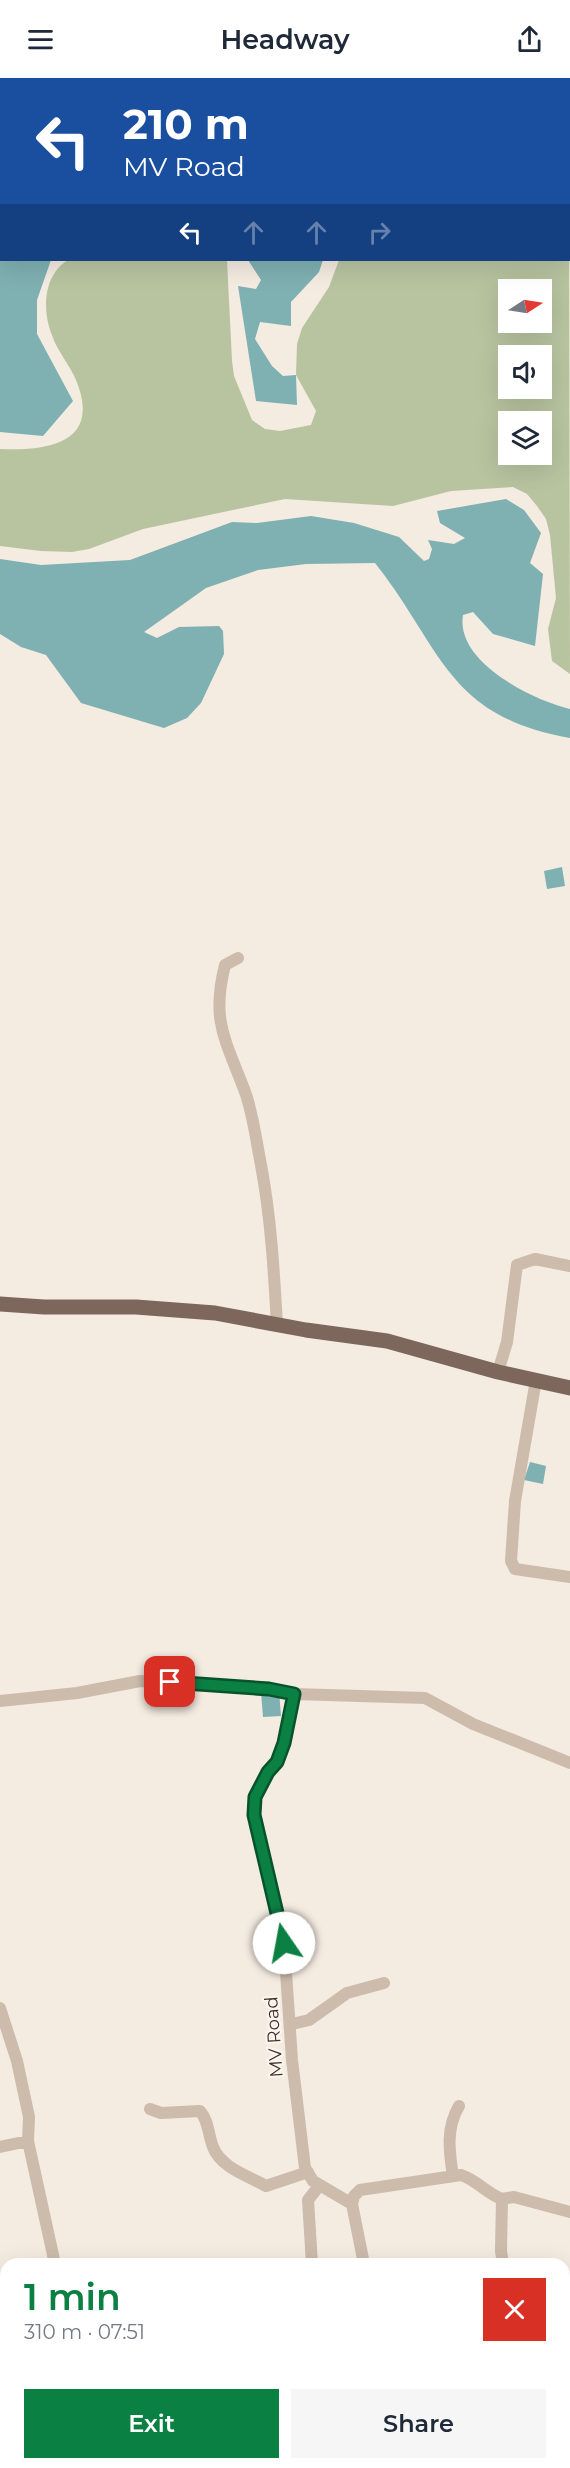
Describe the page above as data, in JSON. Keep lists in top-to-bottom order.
{
  "streets": {
    "street": ["MV Road"]
  },
  "north": "right",
  "page": {
    "header": "Headway",
    "turn": ["210 m", "MV Road"],
    "heading": ["1 min", "310 m · 07:51"],
    "buttons": ["Exit", "Share"]
  }
}
